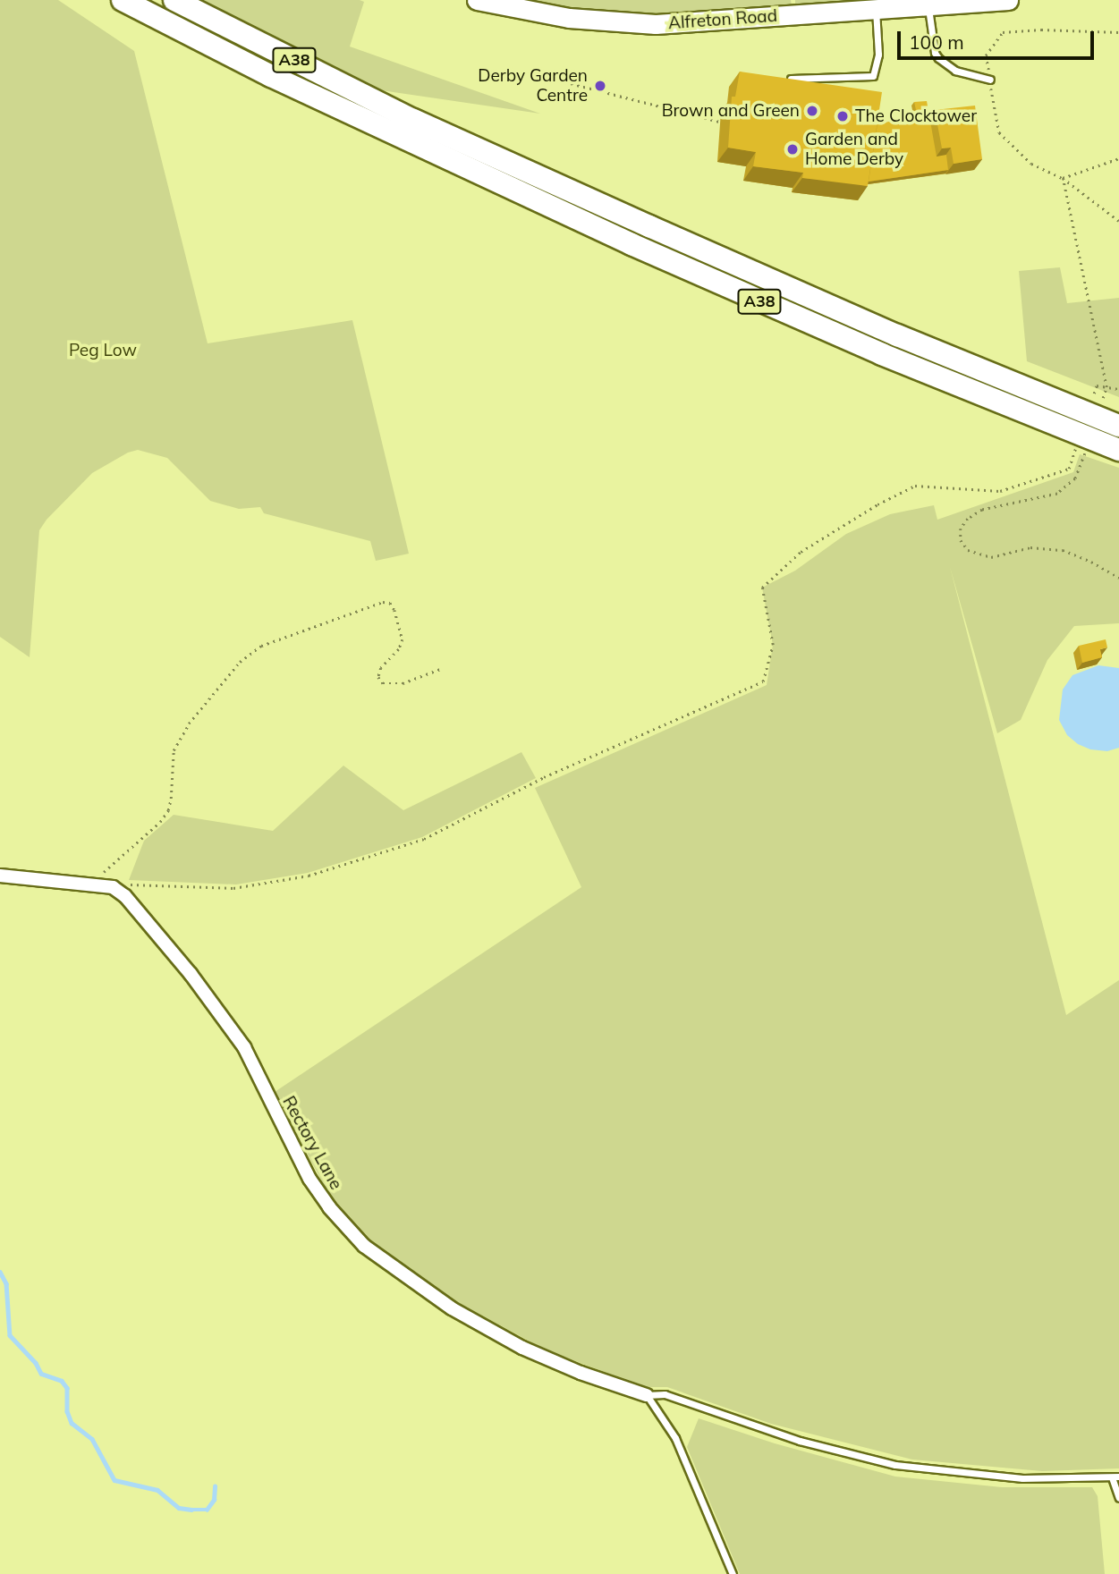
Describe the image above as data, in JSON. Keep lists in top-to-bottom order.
{
  "streets": {
    "highway": ["A38"],
    "main road": ["Alfreton Road"],
    "street": ["Rectory Lane"]
  },
  "parks": ["Peg Low"],
  "places": [
    "Derby Garden Centre",
    "Brown and Green",
    "The Clocktower",
    "Garden and Home Derby"
  ],
  "scale_bar": "100 m"
}
